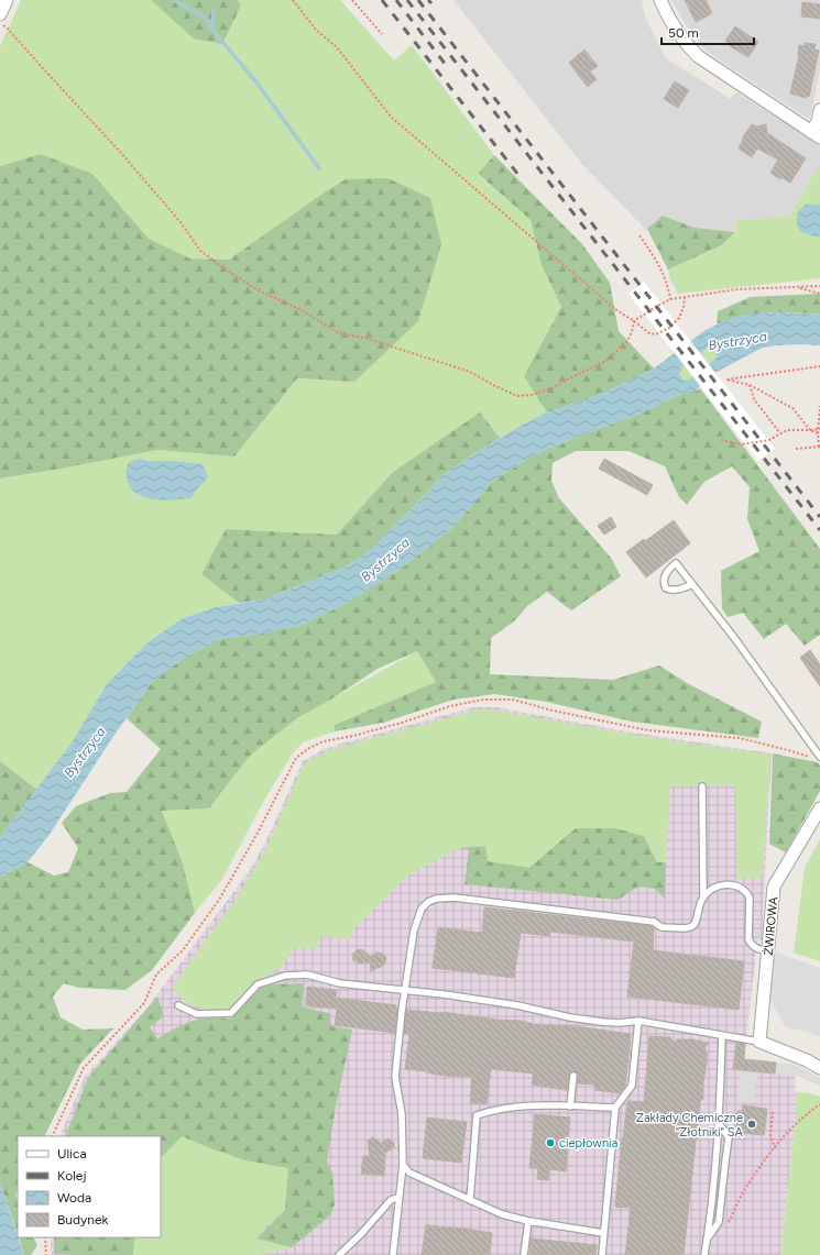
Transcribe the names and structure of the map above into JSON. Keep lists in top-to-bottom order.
{
  "streets": {
    "street": ["ŻWIROWA"]
  },
  "water": ["Bystrzyca"],
  "places": ["Zakłady Chemiczne \"Złotniki\" SA", "ciepłownia"],
  "legend": [
    "Ulica",
    "Kolej",
    "Woda",
    "Budynek"
  ],
  "scale_bar": "50 m"
}
